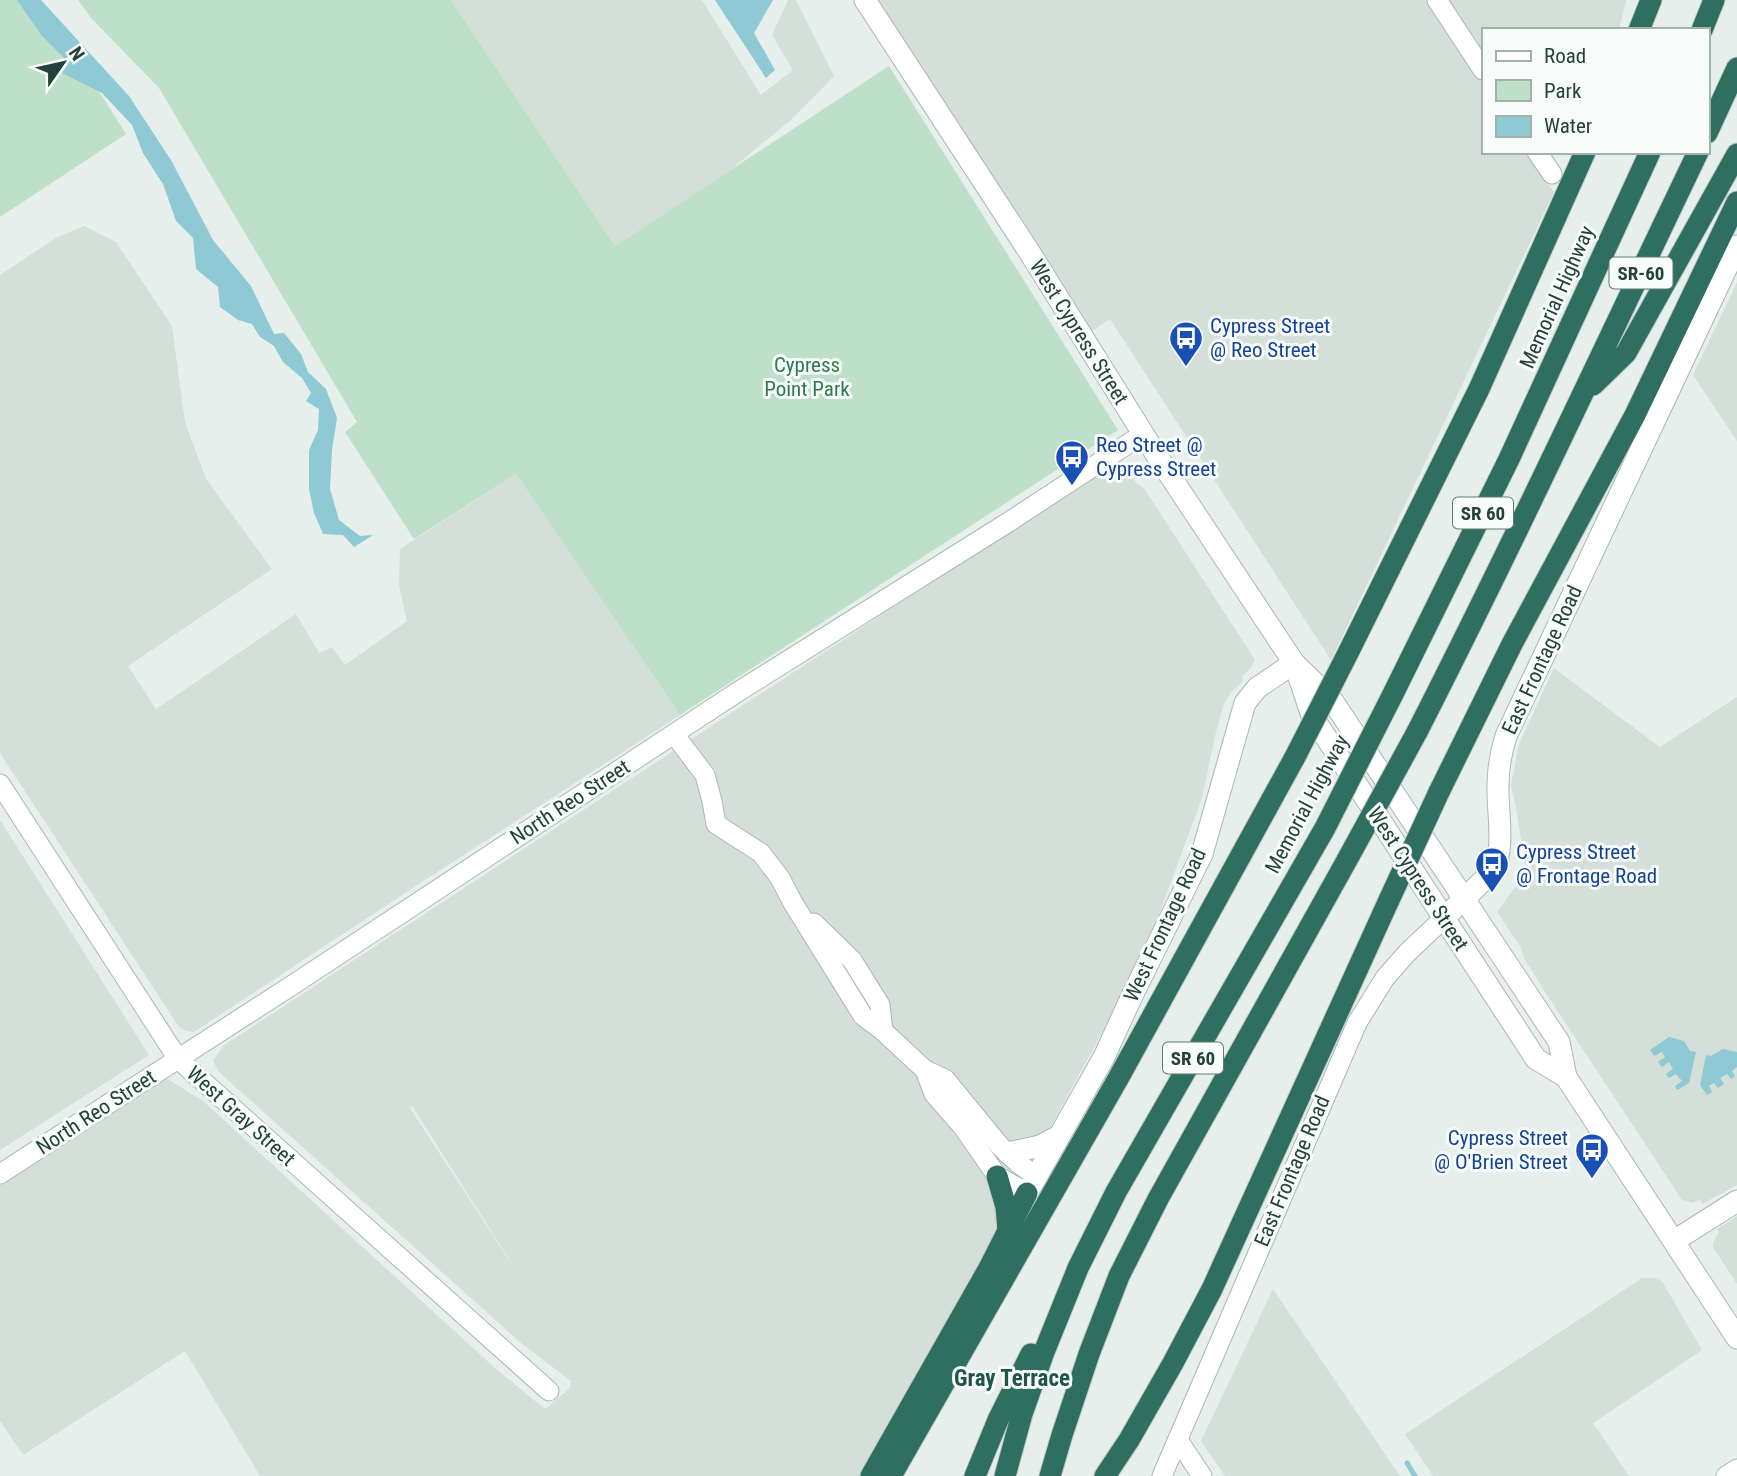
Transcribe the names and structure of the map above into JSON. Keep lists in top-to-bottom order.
{
  "streets": {
    "highway": ["SR-60", "Memorial Highway", "SR 60"],
    "street": [
      "West Cypress Street",
      "East Frontage Road",
      "North Reo Street",
      "West Frontage Road",
      "West Gray Street"
    ]
  },
  "crossings": [
    ["SR-60", "SR 60"],
    ["West Cypress Street", "East Frontage Road"],
    ["West Cypress Street", "North Reo Street"],
    ["West Cypress Street", "West Frontage Road"],
    ["North Reo Street", "West Gray Street"]
  ],
  "districts": ["Gray Terrace"],
  "parks": ["Cypress Point Park"],
  "places": {
    "bus stop": [
      "Cypress Street @ Reo Street",
      "Reo Street @ Cypress Street",
      "Cypress Street @ Frontage Road",
      "Cypress Street @ O'Brien Street"
    ]
  },
  "legend": ["Road", "Park", "Water"],
  "north": "top right"
}
